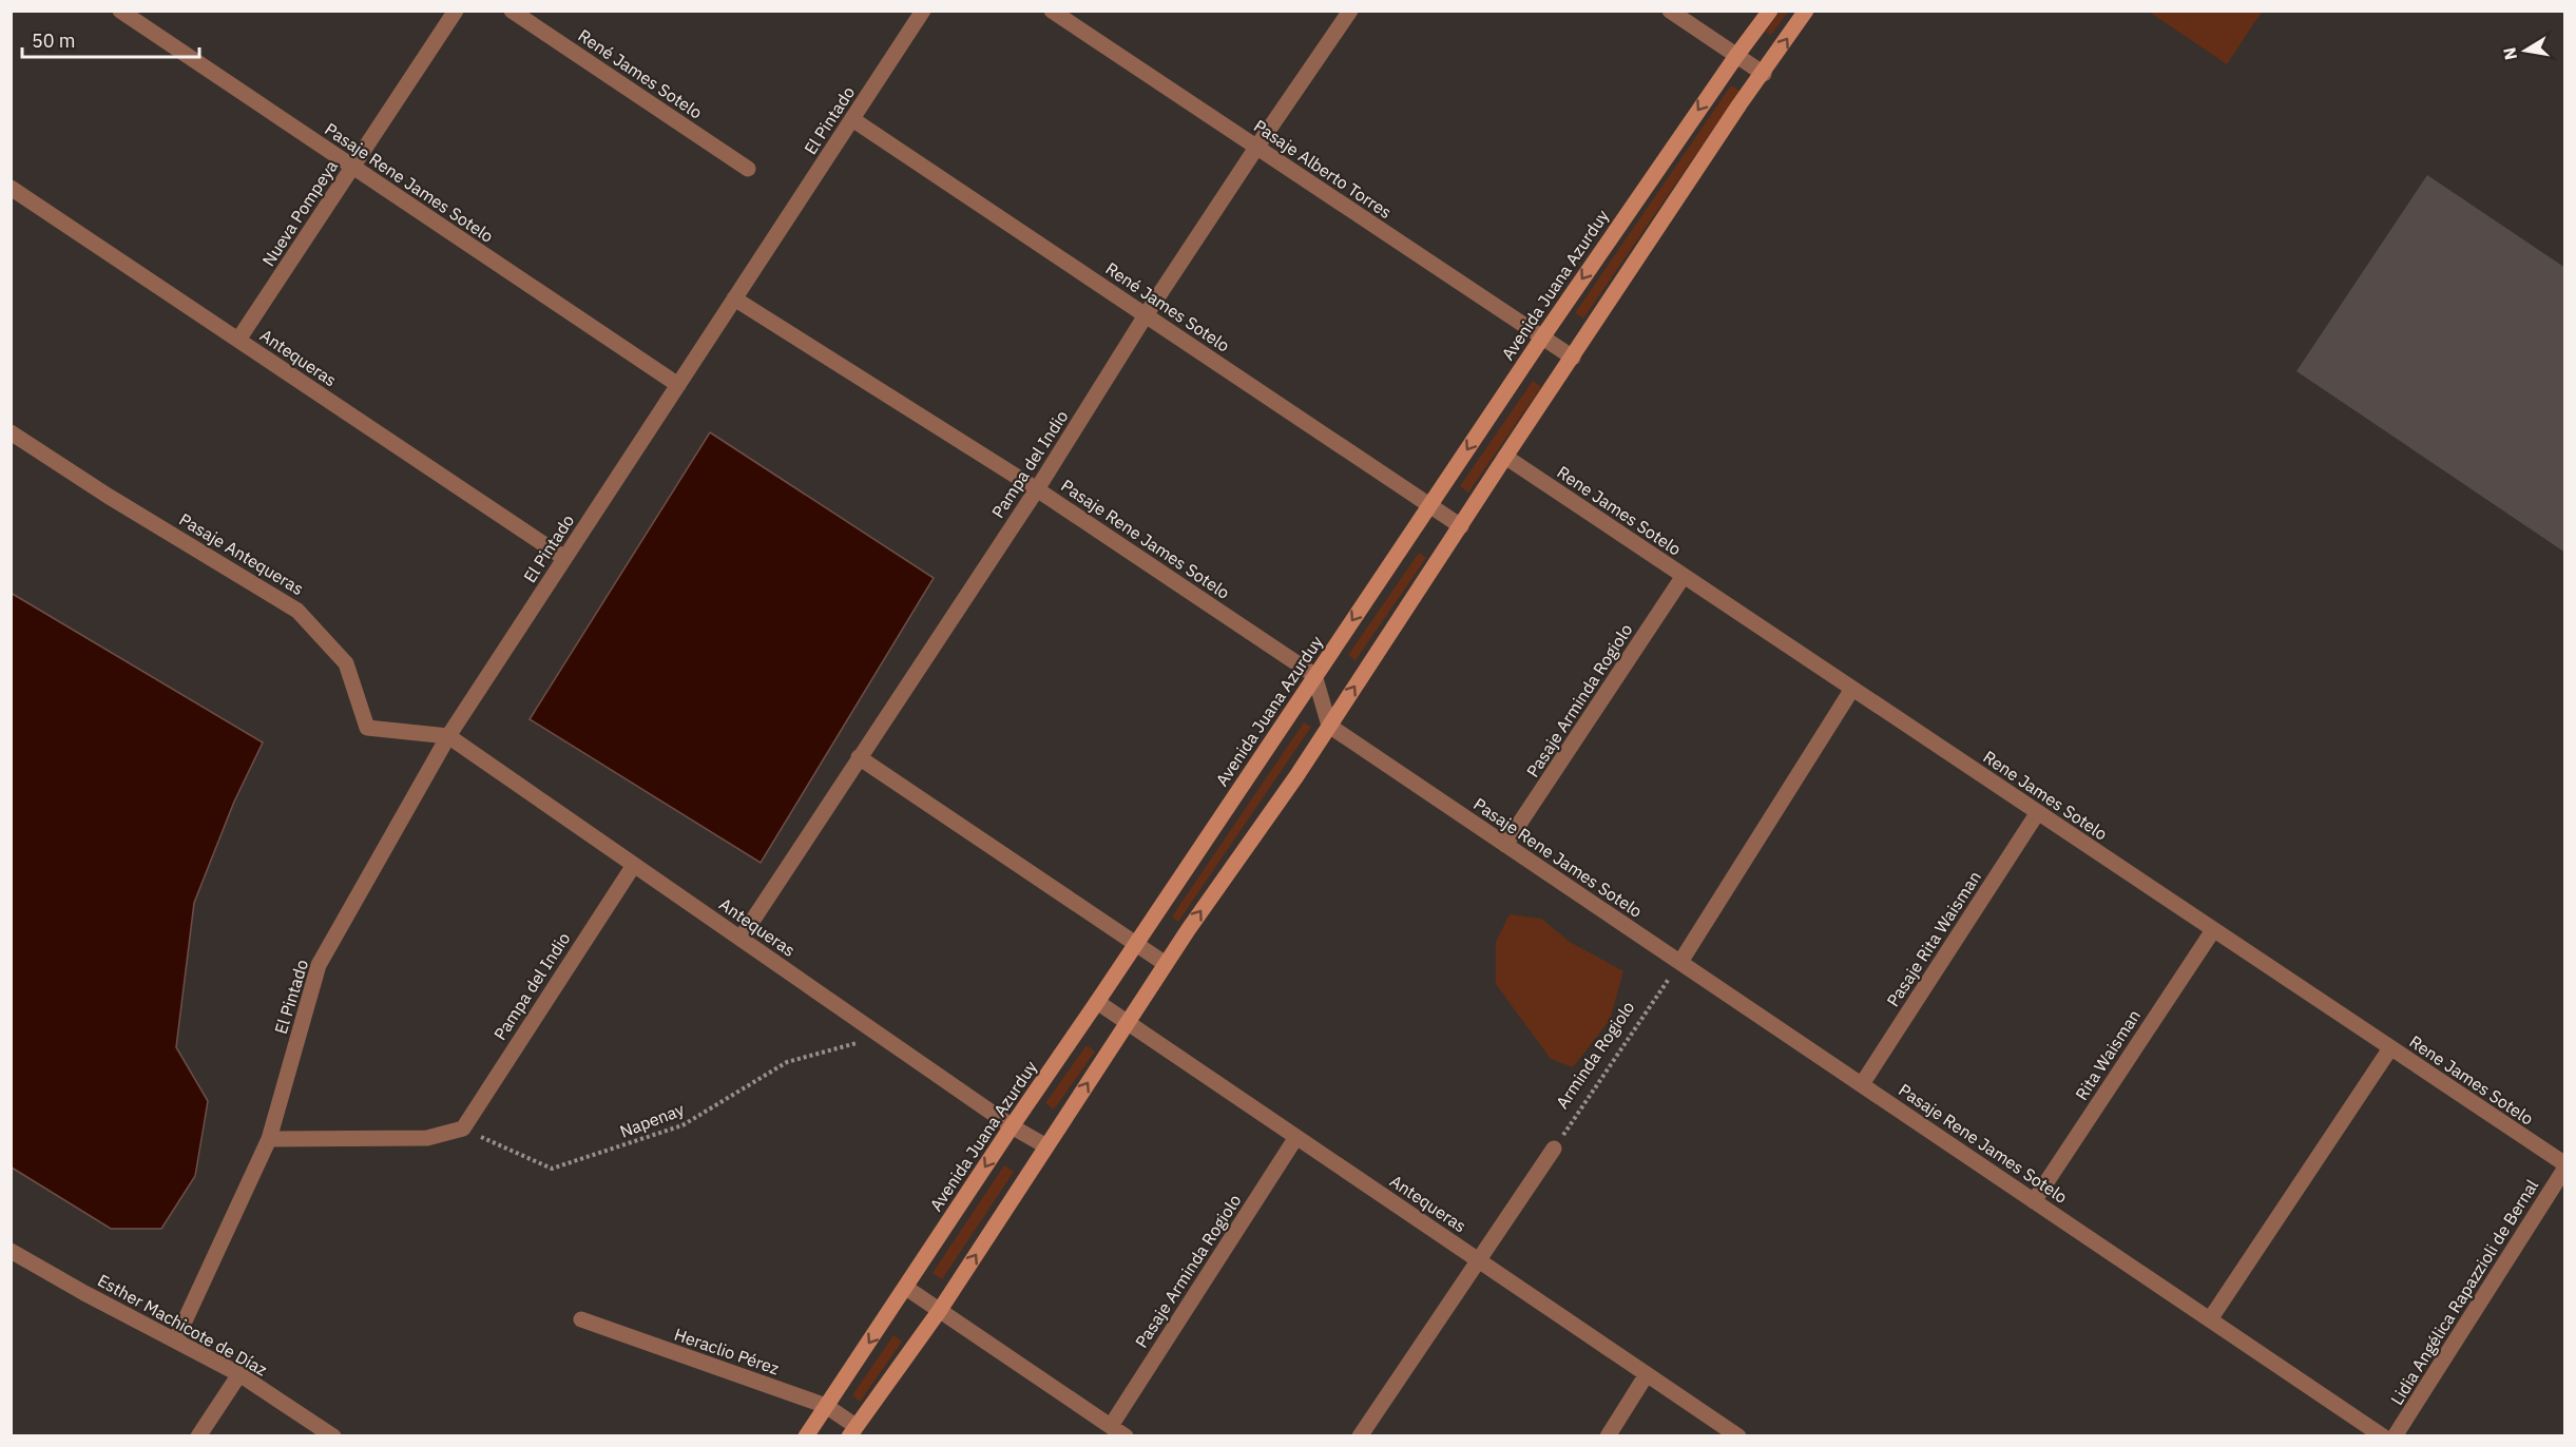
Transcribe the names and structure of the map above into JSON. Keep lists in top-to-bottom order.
{
  "streets": {
    "main road": ["Avenida Juana Azurduy"],
    "street": [
      "René James Sotelo",
      "El Pintado",
      "Pasaje Alberto Torres",
      "Pasaje Rene James Sotelo",
      "Nueva Pompeya",
      "Antequeras",
      "Pampa del Indio",
      "Rene James Sotelo",
      "Pasaje Antequeras",
      "Pasaje Arminda Rogiolo",
      "Pasaje Rita Waisman",
      "Rita Waisman",
      "Lidia Angélica Rapazzioli de Bernal",
      "Esther Machicote de Díaz",
      "Heraclio Pérez"
    ],
    "path": ["Arminda Rogiolo", "Napenay"]
  },
  "crossings": [
    ["René James Sotelo", "El Pintado"],
    ["René James Sotelo", "Avenida Juana Azurduy"],
    ["René James Sotelo", "Pampa del Indio"],
    ["El Pintado", "Pasaje Rene James Sotelo"],
    ["El Pintado", "Antequeras"],
    ["El Pintado", "Pasaje Antequeras"],
    ["El Pintado", "Esther Machicote de Díaz"],
    ["Pasaje Alberto Torres", "Avenida Juana Azurduy"],
    ["Pasaje Alberto Torres", "Pampa del Indio"],
    ["Pasaje Rene James Sotelo", "Nueva Pompeya"],
    ["Pasaje Rene James Sotelo", "Avenida Juana Azurduy"],
    ["Pasaje Rene James Sotelo", "Pampa del Indio"],
    ["Pasaje Rene James Sotelo", "Pasaje Arminda Rogiolo"],
    ["Pasaje Rene James Sotelo", "Pasaje Rita Waisman"],
    ["Pasaje Rene James Sotelo", "Arminda Rogiolo"],
    ["Pasaje Rene James Sotelo", "Rita Waisman"],
    ["Nueva Pompeya", "Antequeras"],
    ["Avenida Juana Azurduy", "Antequeras"],
    ["Avenida Juana Azurduy", "Heraclio Pérez"],
    ["Antequeras", "Pampa del Indio"],
    ["Antequeras", "Pasaje Antequeras"],
    ["Antequeras", "Pasaje Arminda Rogiolo"],
    ["Antequeras", "Napenay"],
    ["Pampa del Indio", "Napenay"],
    ["Rene James Sotelo", "Pasaje Arminda Rogiolo"],
    ["Rene James Sotelo", "Pasaje Rita Waisman"],
    ["Rene James Sotelo", "Rita Waisman"],
    ["Rene James Sotelo", "Lidia Angélica Rapazzioli de Bernal"]
  ],
  "scale_bar": "50 m",
  "north": "left"
}
